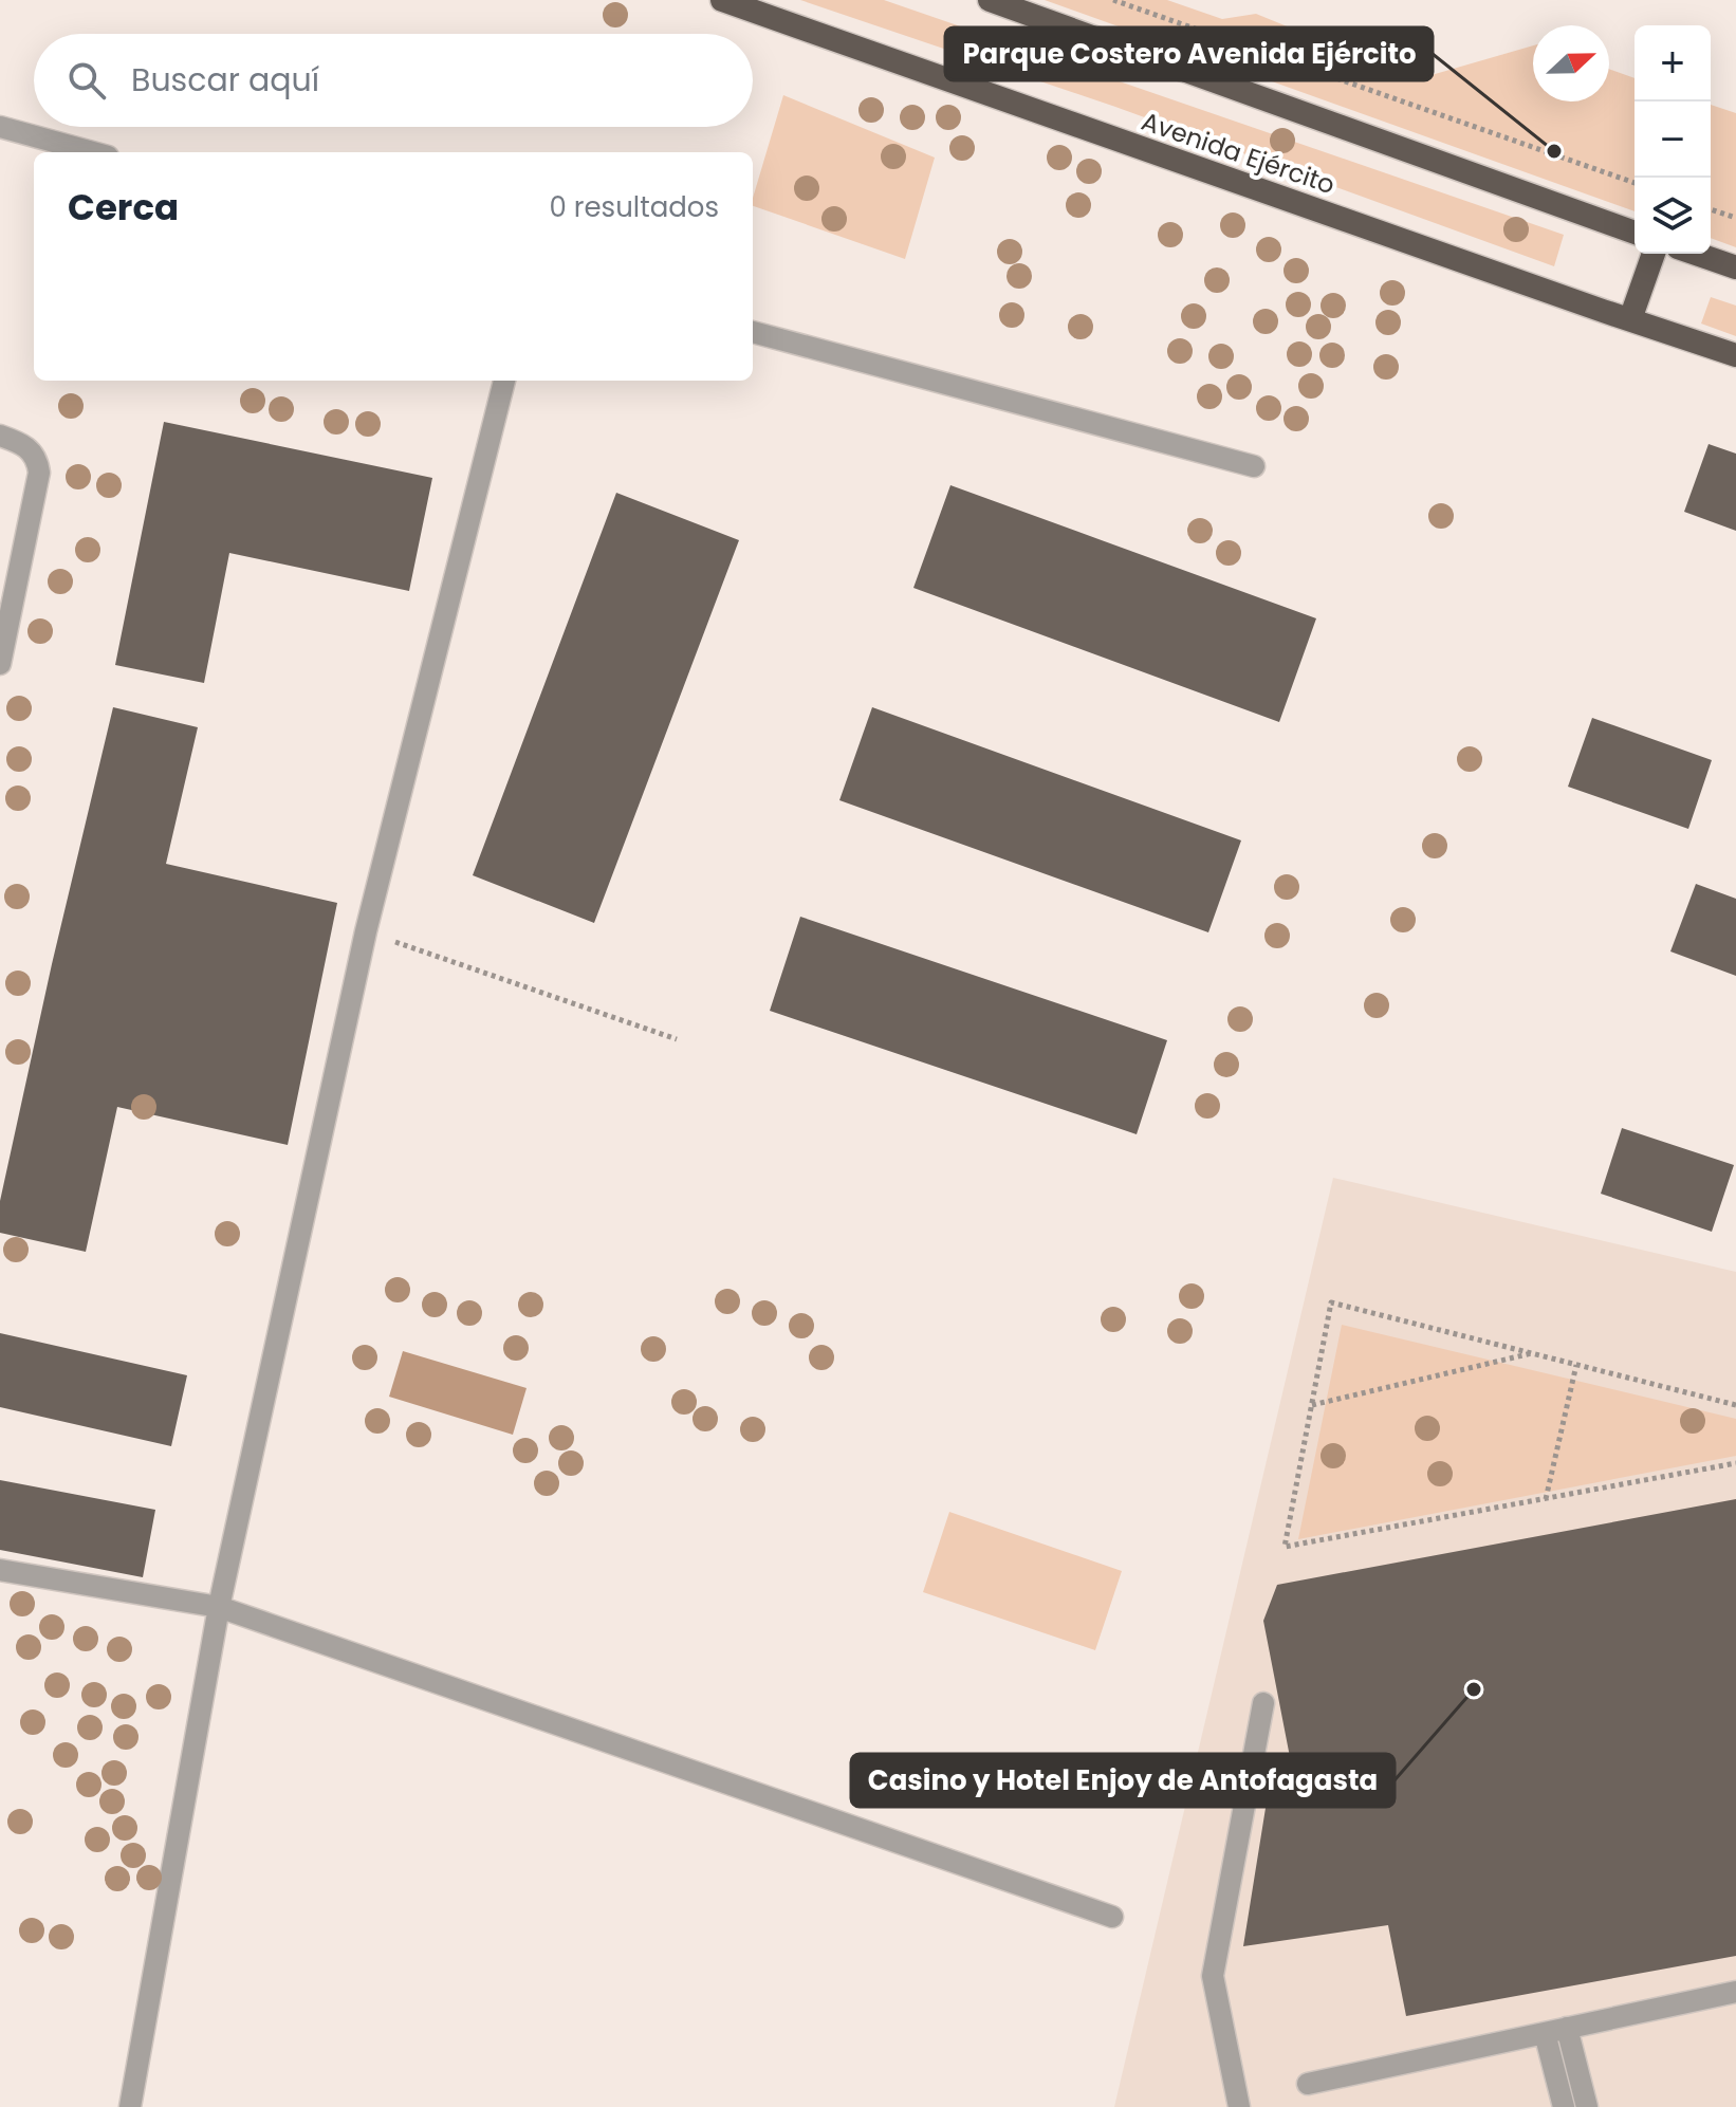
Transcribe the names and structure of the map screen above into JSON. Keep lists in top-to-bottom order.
{
  "streets": {
    "highway": ["Avenida Ejército"]
  },
  "places": ["Parque Costero Avenida Ejército", "Casino y Hotel Enjoy de Antofagasta"],
  "north": "right",
  "page": {
    "map_buttons": ["+", "−"],
    "search": "Buscar aquí",
    "heading": ["Cerca", "0 resultados"]
  }
}
